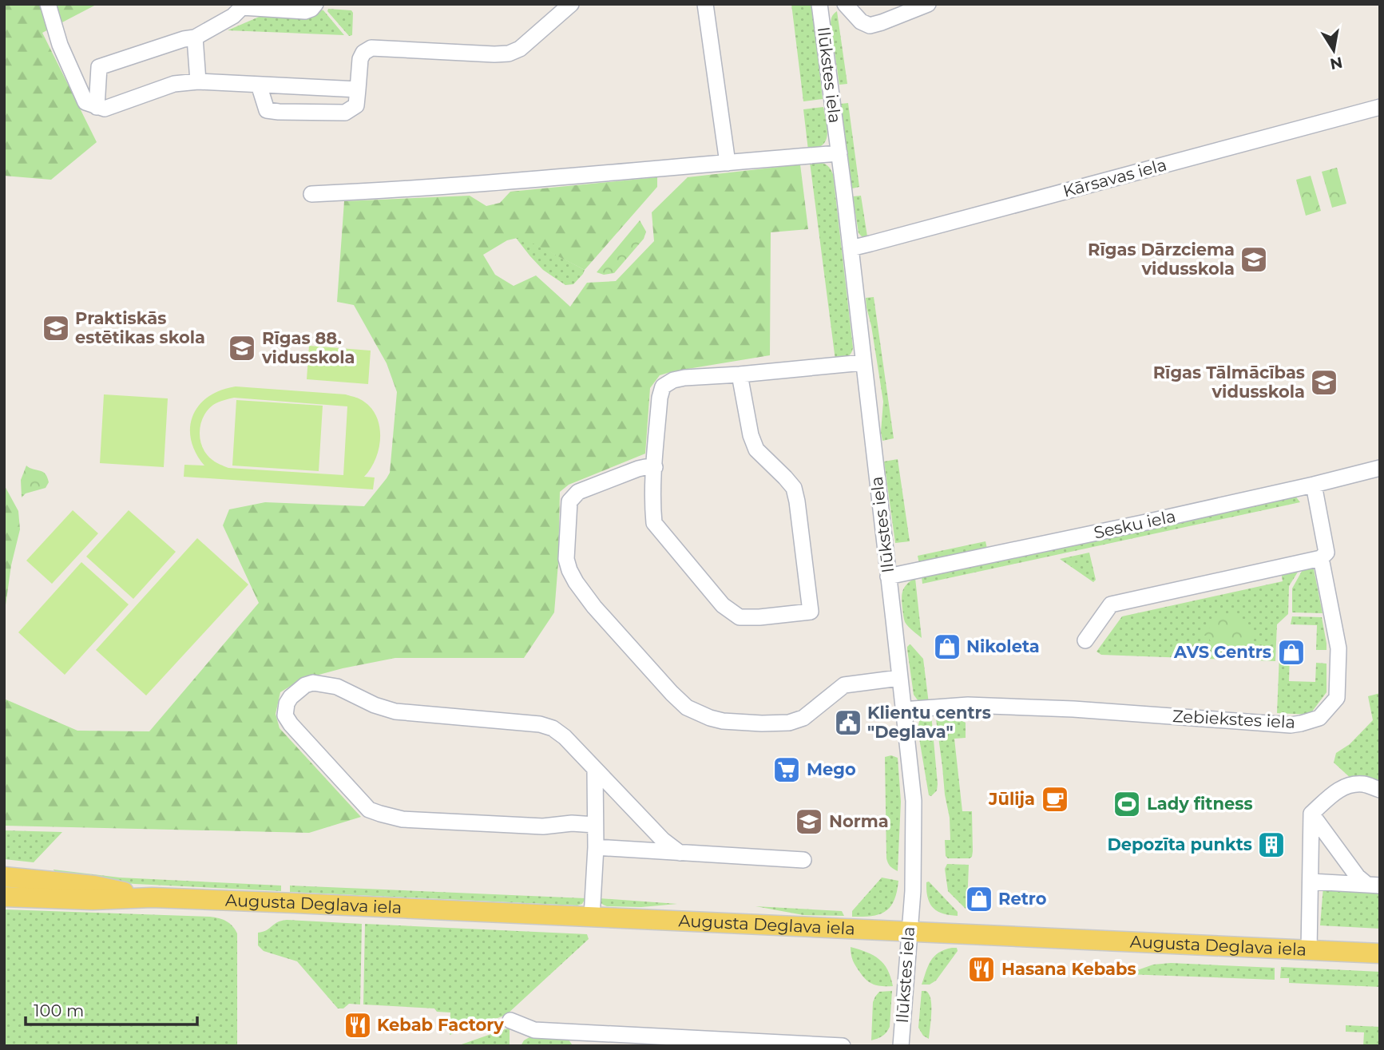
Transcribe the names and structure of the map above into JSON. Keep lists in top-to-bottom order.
{
  "streets": {
    "main road": ["Augusta Deglava iela"],
    "street": [
      "Ilūkstes iela",
      "Kārsavas iela",
      "Sesku iela",
      "Zebiekstes iela"
    ]
  },
  "crossings": [
    ["Ilūkstes iela", "Kārsavas iela"],
    ["Ilūkstes iela", "Sesku iela"],
    ["Ilūkstes iela", "Zebiekstes iela"],
    ["Ilūkstes iela", "Augusta Deglava iela"],
    ["Sesku iela", "Zebiekstes iela"]
  ],
  "places": {
    "school or university": [
      "Rīgas Dārzciema vidusskola",
      "Praktiskās estētikas skola",
      "Rīgas 88. vidusskola",
      "Rīgas Tālmācības vidusskola",
      "Norma"
    ],
    "shop": ["Nikoleta", "AVS Centrs", "Retro"],
    "public building": ["Klientu centrs \"Deglava\""],
    "supermarket": ["Mego"],
    "cafe": ["Jūlija"],
    "sports": ["Lady fitness"],
    "building": ["Depozīta punkts"],
    "restaurant": ["Hasana Kebabs", "Kebab Factory"]
  },
  "scale_bar": "100 m",
  "north": "bottom"
}
